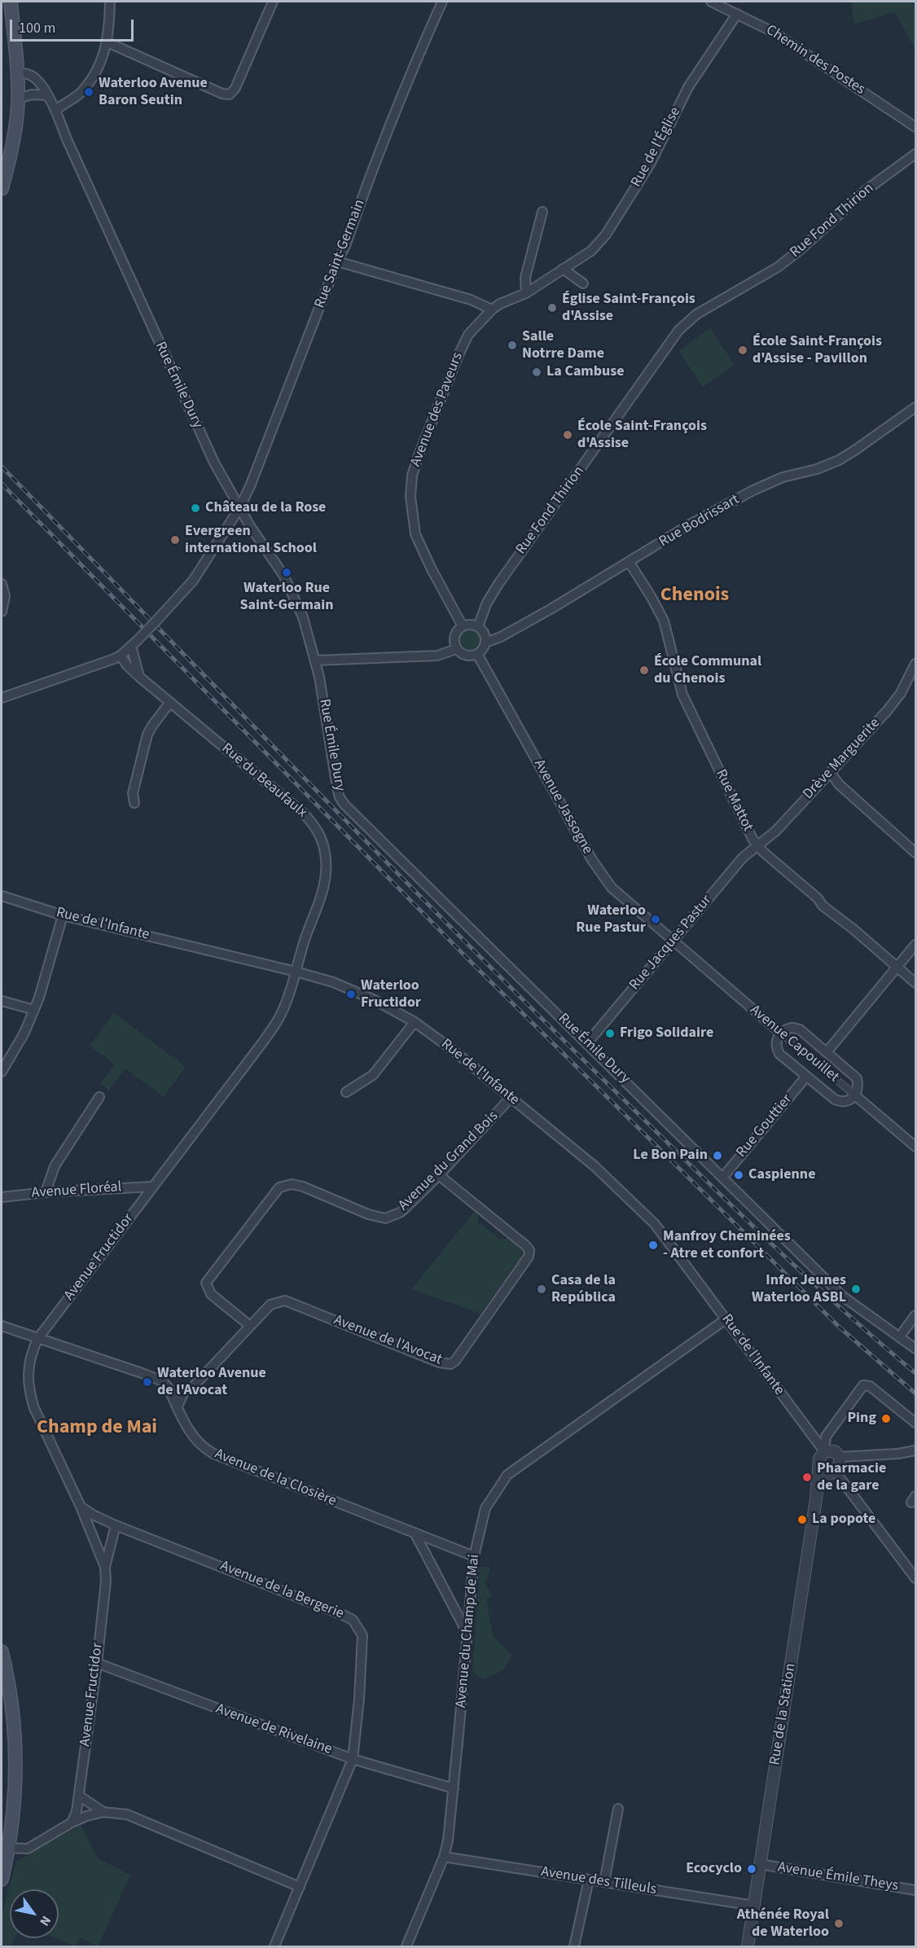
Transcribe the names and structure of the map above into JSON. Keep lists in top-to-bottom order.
{
  "streets": {
    "street": [
      "Chemin des Postes",
      "Rue de l'Église",
      "Rue Fond Thirion",
      "Rue Saint-Germain",
      "Rue Émile Dury",
      "Avenue des Paveurs",
      "Rue Bodrissart",
      "Drève Marguerite",
      "Rue du Beaufaulx",
      "Rue Mattot",
      "Avenue Jassogne",
      "Rue de l'Infante",
      "Rue Jacques Pastur",
      "Avenue Capouillet",
      "Rue Gouttier",
      "Avenue du Grand Bois",
      "Avenue Floréal",
      "Avenue Fructidor",
      "Avenue de l'Avocat",
      "Avenue de la Closière",
      "Avenue de la Bergerie",
      "Avenue du Champ de Mai",
      "Rue de la Station",
      "Avenue de Rivelaine",
      "Avenue Émile Theys",
      "Avenue des Tilleuls"
    ]
  },
  "crossings": [
    ["Chemin des Postes", "Rue de l'Église"],
    ["Rue de l'Église", "Avenue des Paveurs"],
    ["Rue Fond Thirion", "Avenue des Paveurs"],
    ["Rue Fond Thirion", "Rue Bodrissart"],
    ["Rue Fond Thirion", "Avenue Jassogne"],
    ["Rue Saint-Germain", "Rue Émile Dury"],
    ["Rue Saint-Germain", "Rue du Beaufaulx"],
    ["Rue Émile Dury", "Rue Jacques Pastur"],
    ["Rue Émile Dury", "Rue Gouttier"],
    ["Avenue des Paveurs", "Rue Bodrissart"],
    ["Avenue des Paveurs", "Avenue Jassogne"],
    ["Rue Bodrissart", "Rue Mattot"],
    ["Rue Bodrissart", "Avenue Jassogne"],
    ["Drève Marguerite", "Rue Mattot"],
    ["Drève Marguerite", "Rue Jacques Pastur"],
    ["Rue du Beaufaulx", "Rue de l'Infante"],
    ["Rue du Beaufaulx", "Avenue Fructidor"],
    ["Rue Mattot", "Rue Jacques Pastur"],
    ["Avenue Jassogne", "Rue Jacques Pastur"],
    ["Avenue Jassogne", "Avenue Capouillet"],
    ["Rue de l'Infante", "Avenue du Grand Bois"],
    ["Rue de l'Infante", "Avenue Fructidor"],
    ["Rue de l'Infante", "Avenue du Champ de Mai"],
    ["Rue de l'Infante", "Rue de la Station"],
    ["Rue Jacques Pastur", "Avenue Capouillet"],
    ["Avenue du Grand Bois", "Avenue de l'Avocat"],
    ["Avenue Floréal", "Avenue Fructidor"],
    ["Avenue Fructidor", "Avenue de la Bergerie"],
    ["Avenue Fructidor", "Avenue de Rivelaine"],
    ["Avenue de l'Avocat", "Avenue de la Closière"],
    ["Avenue de la Closière", "Avenue du Champ de Mai"],
    ["Avenue de la Bergerie", "Avenue de Rivelaine"],
    ["Avenue du Champ de Mai", "Avenue de Rivelaine"],
    ["Avenue du Champ de Mai", "Avenue des Tilleuls"],
    ["Rue de la Station", "Avenue Émile Theys"],
    ["Rue de la Station", "Avenue des Tilleuls"]
  ],
  "districts": ["Chenois", "Champ de Mai"],
  "places": [
    "Waterloo Avenue Baron Seutin",
    "Église Saint-François d'Assise",
    "Salle Notrre Dame",
    "École Saint-François d'Assise - Pavillon",
    "La Cambuse",
    "École Saint-François d'Assise",
    "Château de la Rose",
    "Evergreen international School",
    "Waterloo Rue Saint-Germain",
    "École Communal du Chenois",
    "Waterloo Rue Pastur",
    "Waterloo Fructidor",
    "Frigo Solidaire",
    "Le Bon Pain",
    "Caspienne",
    "Manfroy Cheminées - Atre et confort",
    "Casa de la República",
    "Infor Jeunes Waterloo ASBL",
    "Waterloo Avenue de l'Avocat",
    "Ping",
    "Pharmacie de la gare",
    "La popote",
    "Ecocyclo",
    "Athénée Royal de Waterloo"
  ],
  "scale_bar": "100 m",
  "north": "bottom right"
}
